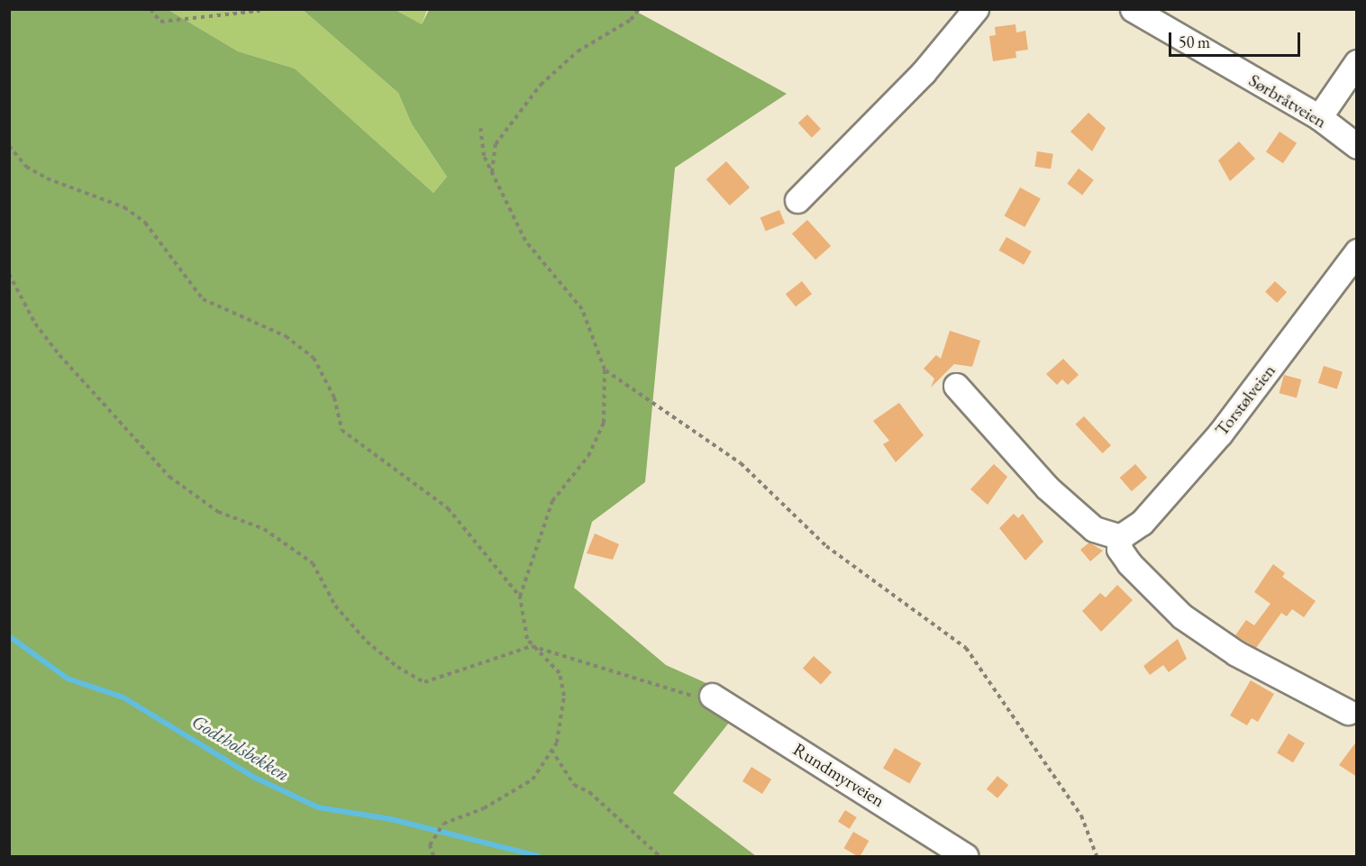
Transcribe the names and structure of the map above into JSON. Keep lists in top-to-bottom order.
{
  "streets": {
    "street": ["Sørbråtveien", "Torstølveien", "Rundmyrveien"]
  },
  "water": ["Godtholsbekken"],
  "scale_bar": "50 m"
}
